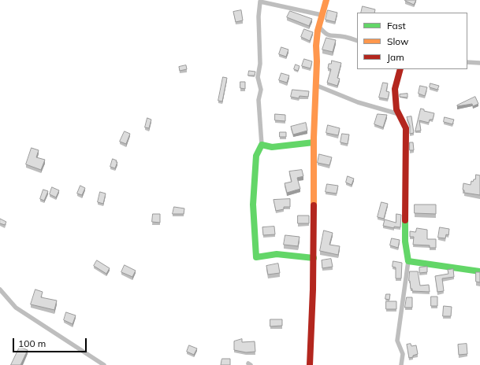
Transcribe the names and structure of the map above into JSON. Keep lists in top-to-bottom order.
{
  "legend": ["Fast", "Slow", "Jam"],
  "scale_bar": "100 m"
}
